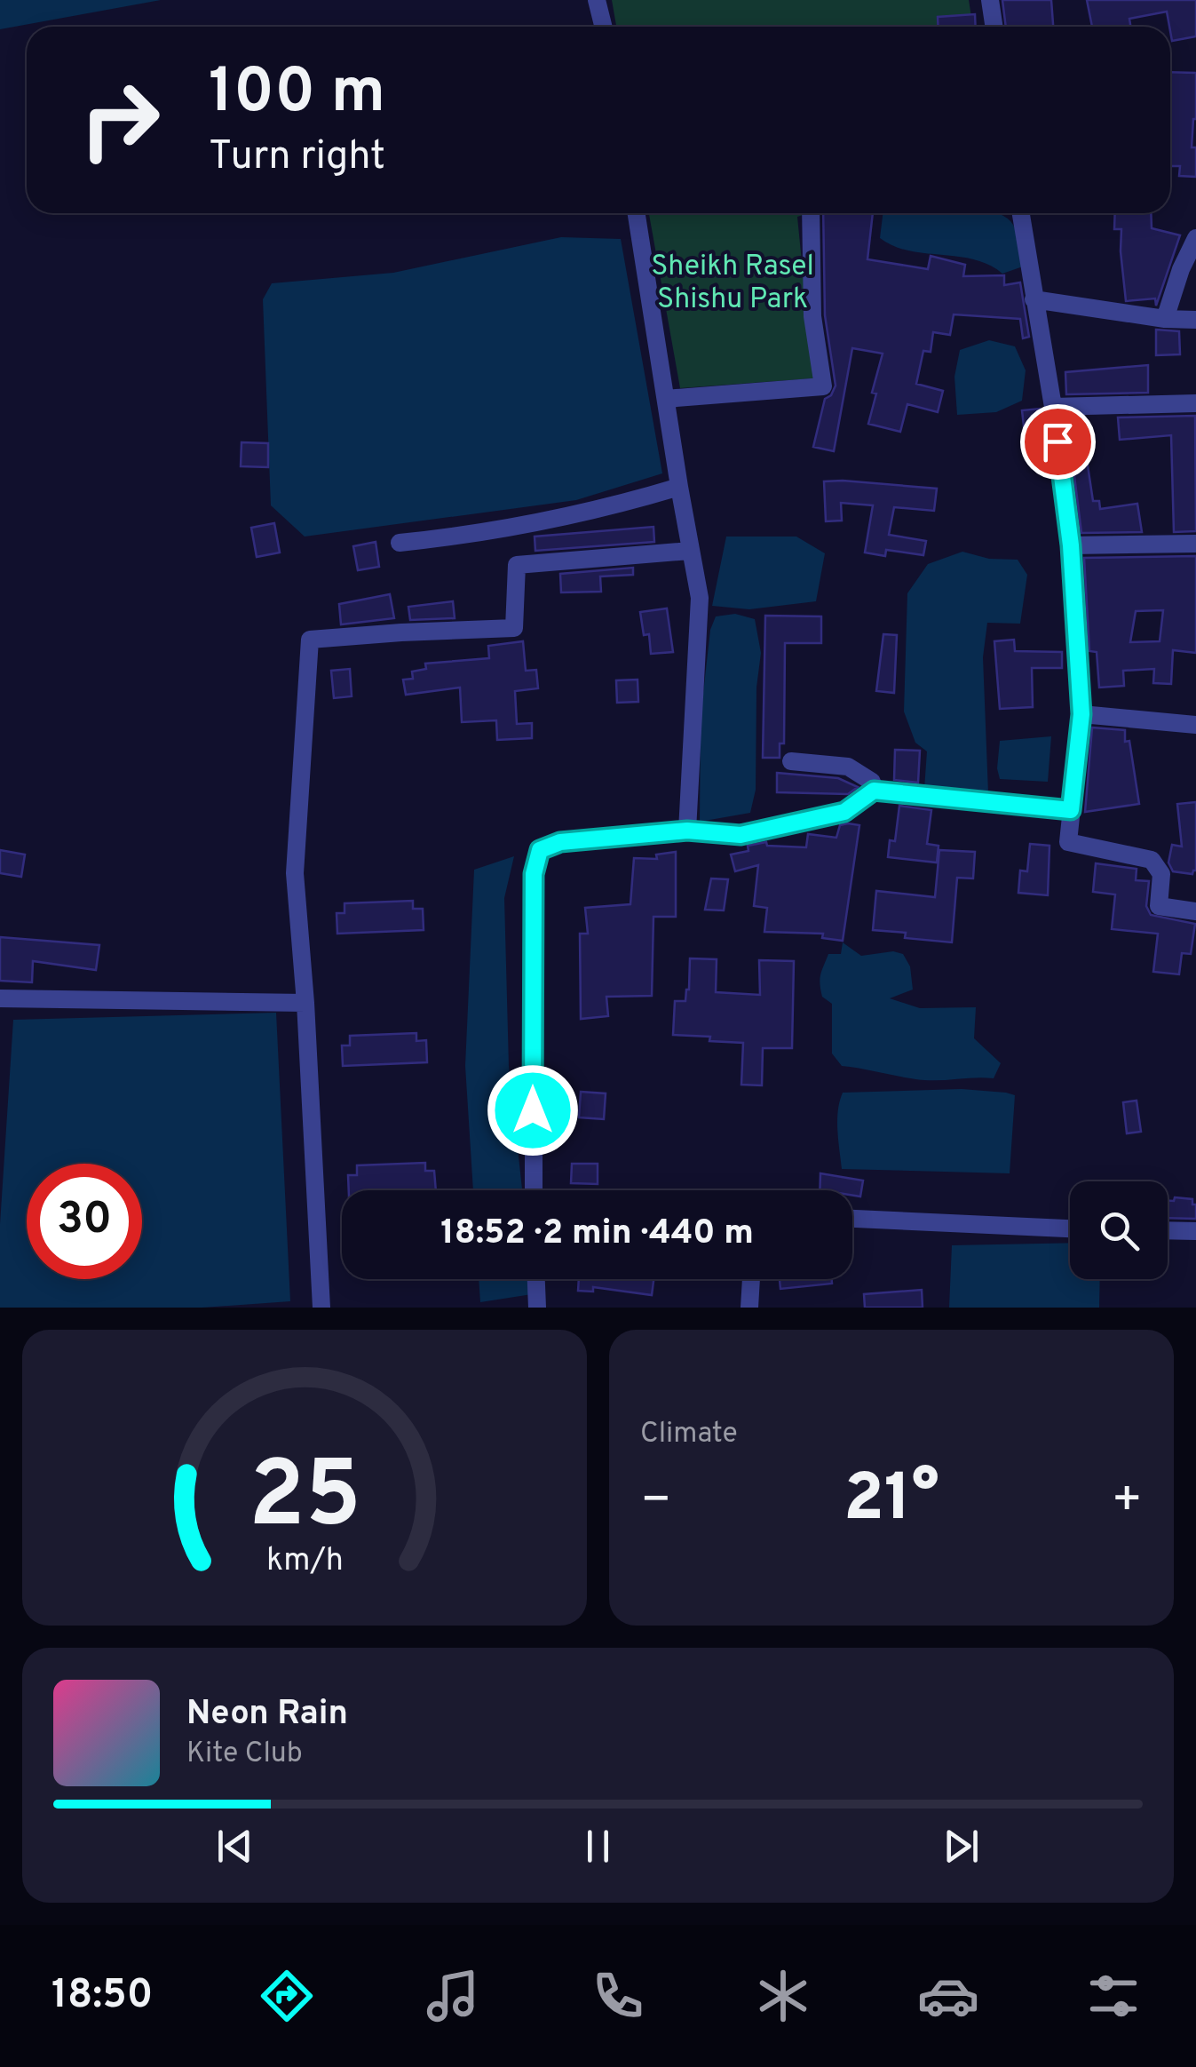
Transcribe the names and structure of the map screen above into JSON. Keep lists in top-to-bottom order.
{
  "parks": ["Sheikh Rasel Shishu Park"],
  "page": {
    "turn": ["100 m", "Turn right"],
    "limit": "30",
    "trip": "18:52 · 2 min · 440 m",
    "tile": "Climate",
    "heat": ["−", "21°", "+"],
    "song": ["Neon Rain", "Kite Club"],
    "tabs": "18:50",
    "gauge": ["25", "km/h"]
  }
}
